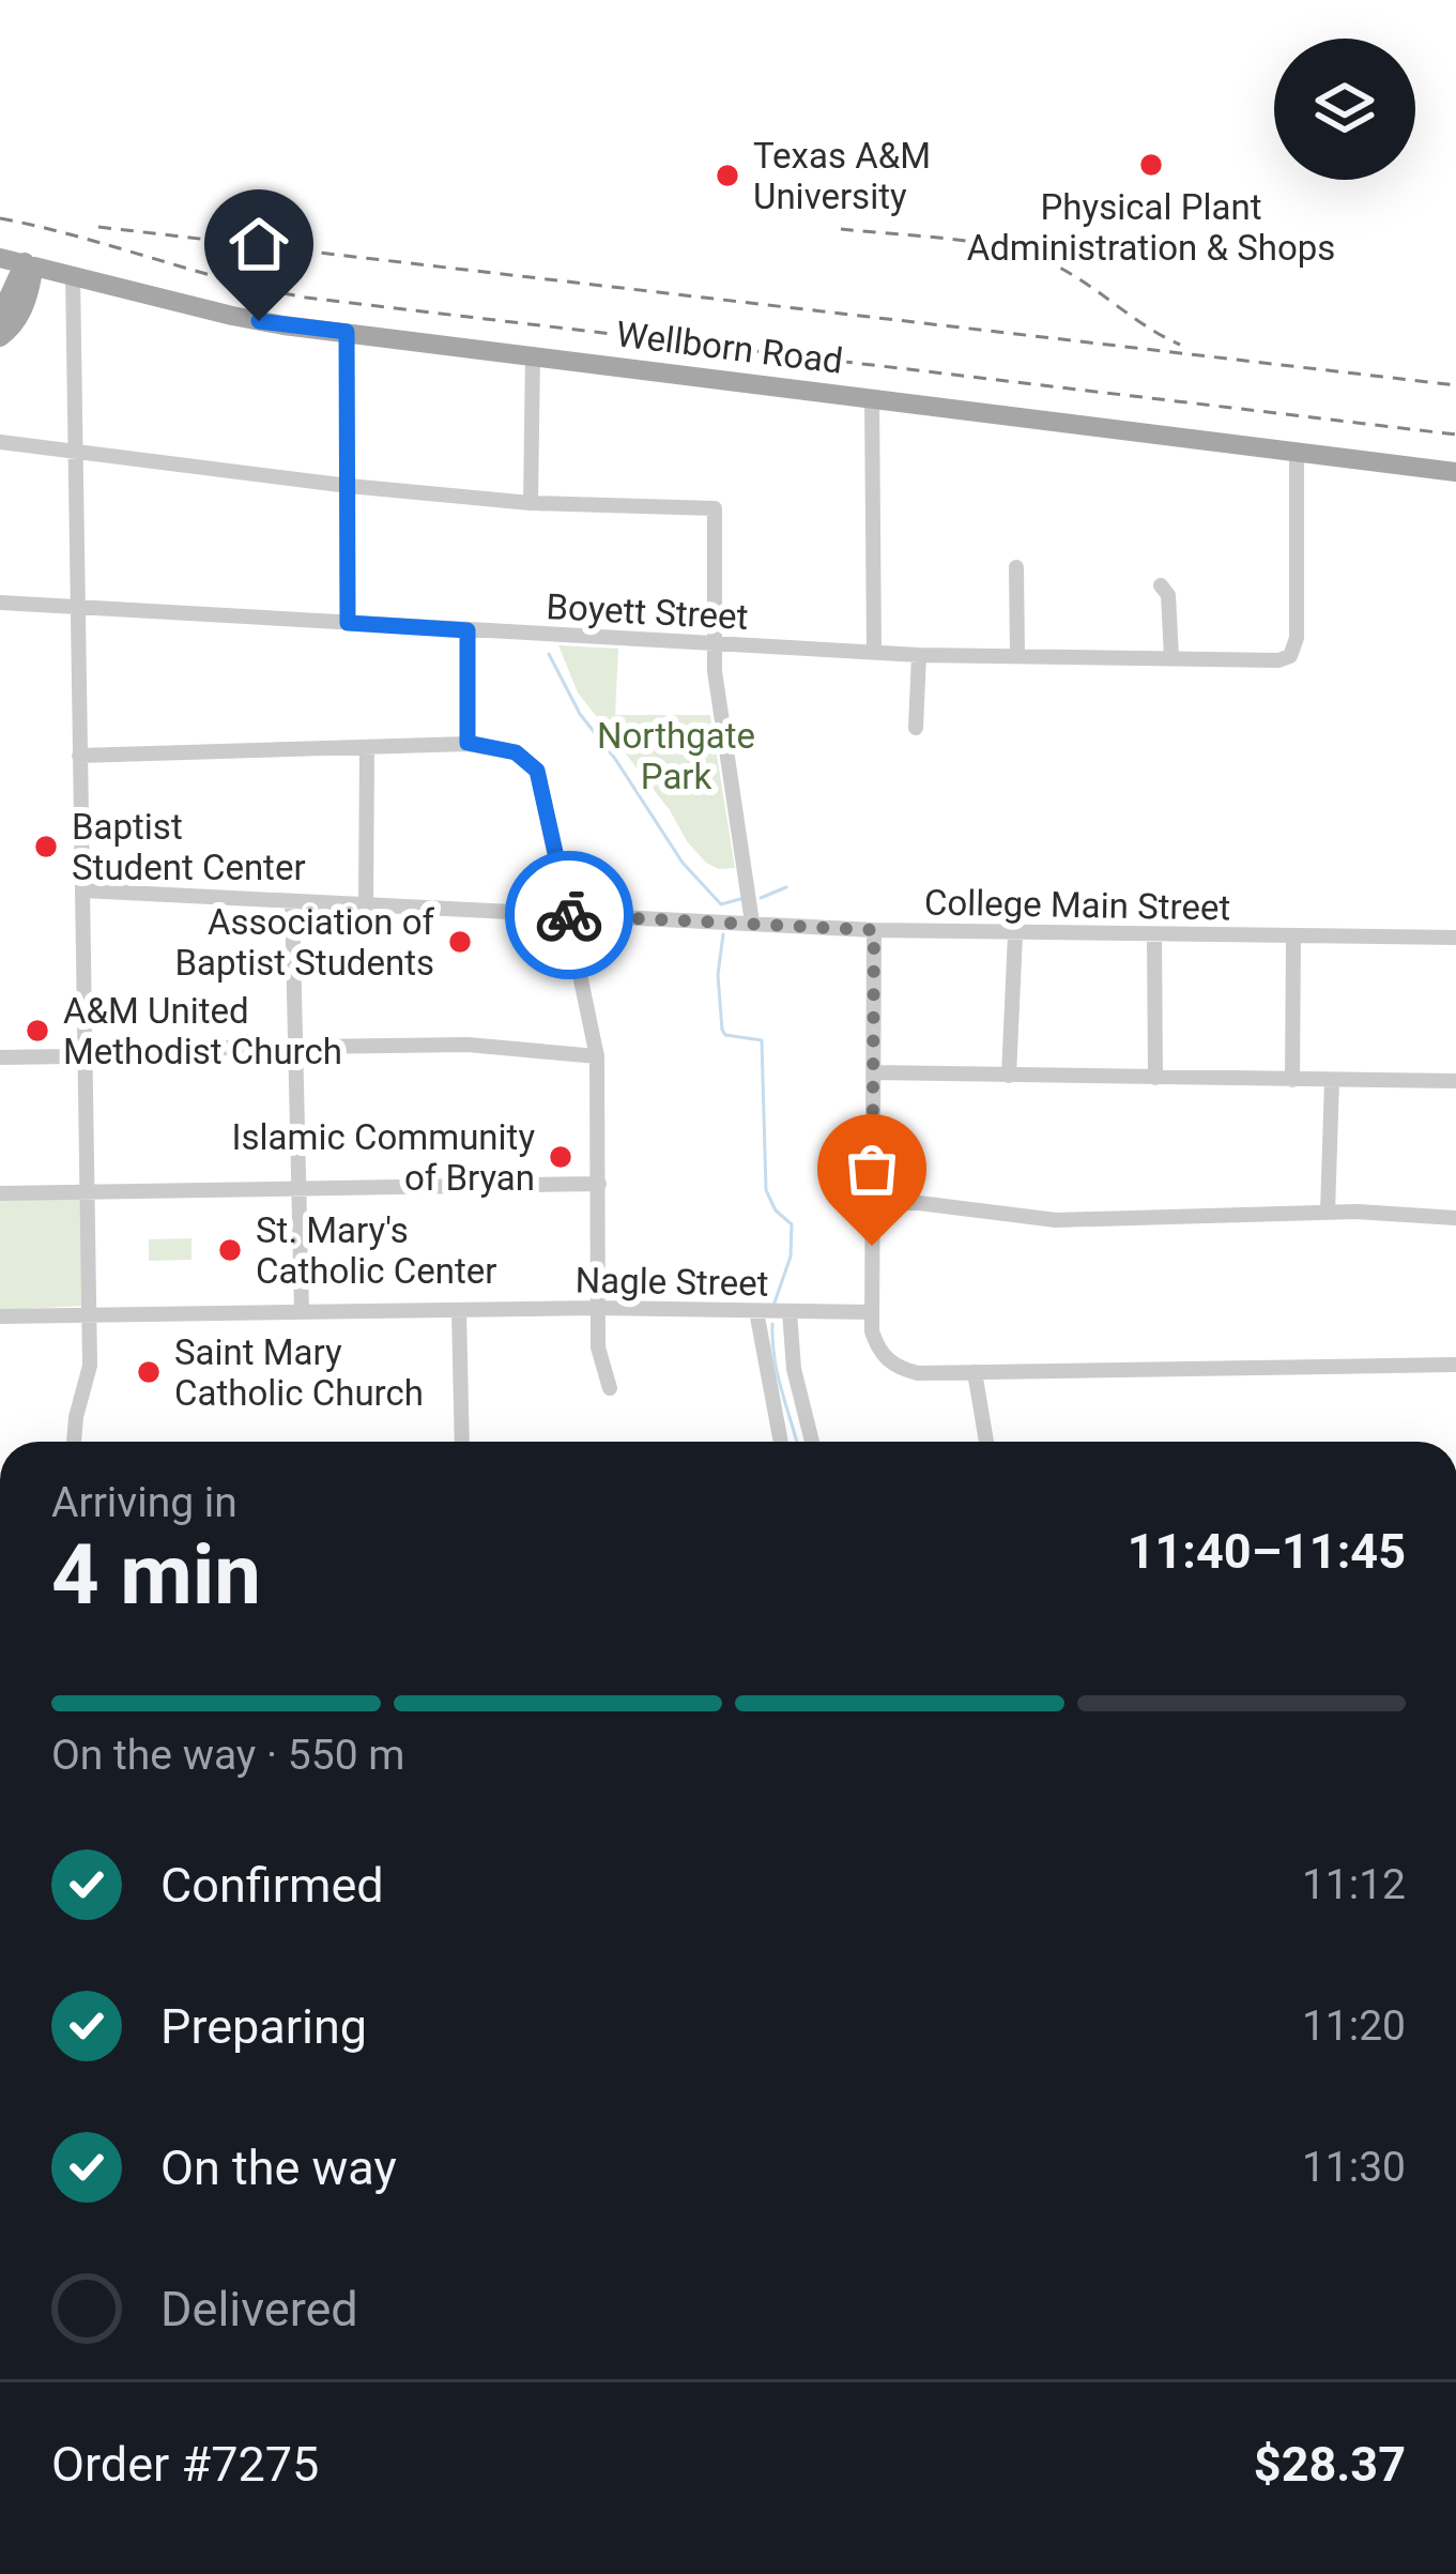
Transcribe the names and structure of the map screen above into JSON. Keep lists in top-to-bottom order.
{
  "streets": {
    "main road": ["Wellborn Road"],
    "street": ["Boyett Street", "College Main Street", "Nagle Street"]
  },
  "crossings": [
    ["Wellborn Road", "Boyett Street"]
  ],
  "parks": ["Northgate Park"],
  "places": [
    "Physical Plant Administration & Shops",
    "Texas A&M University",
    "Baptist Student Center",
    "Association of Baptist Students",
    "A&M United Methodist Church",
    "Islamic Community of Bryan",
    "St. Mary's Catholic Center",
    "Saint Mary Catholic Church"
  ],
  "page": {
    "heading": ["4 min", "Arriving in", "11:40–11:45"],
    "panel": ["Order #7275", "$28.37"],
    "bar": "On the way · 550 m",
    "list": [
      ["Confirmed", "11:12"],
      ["Preparing", "11:20"],
      ["On the way", "11:30"],
      "Delivered"
    ]
  }
}
